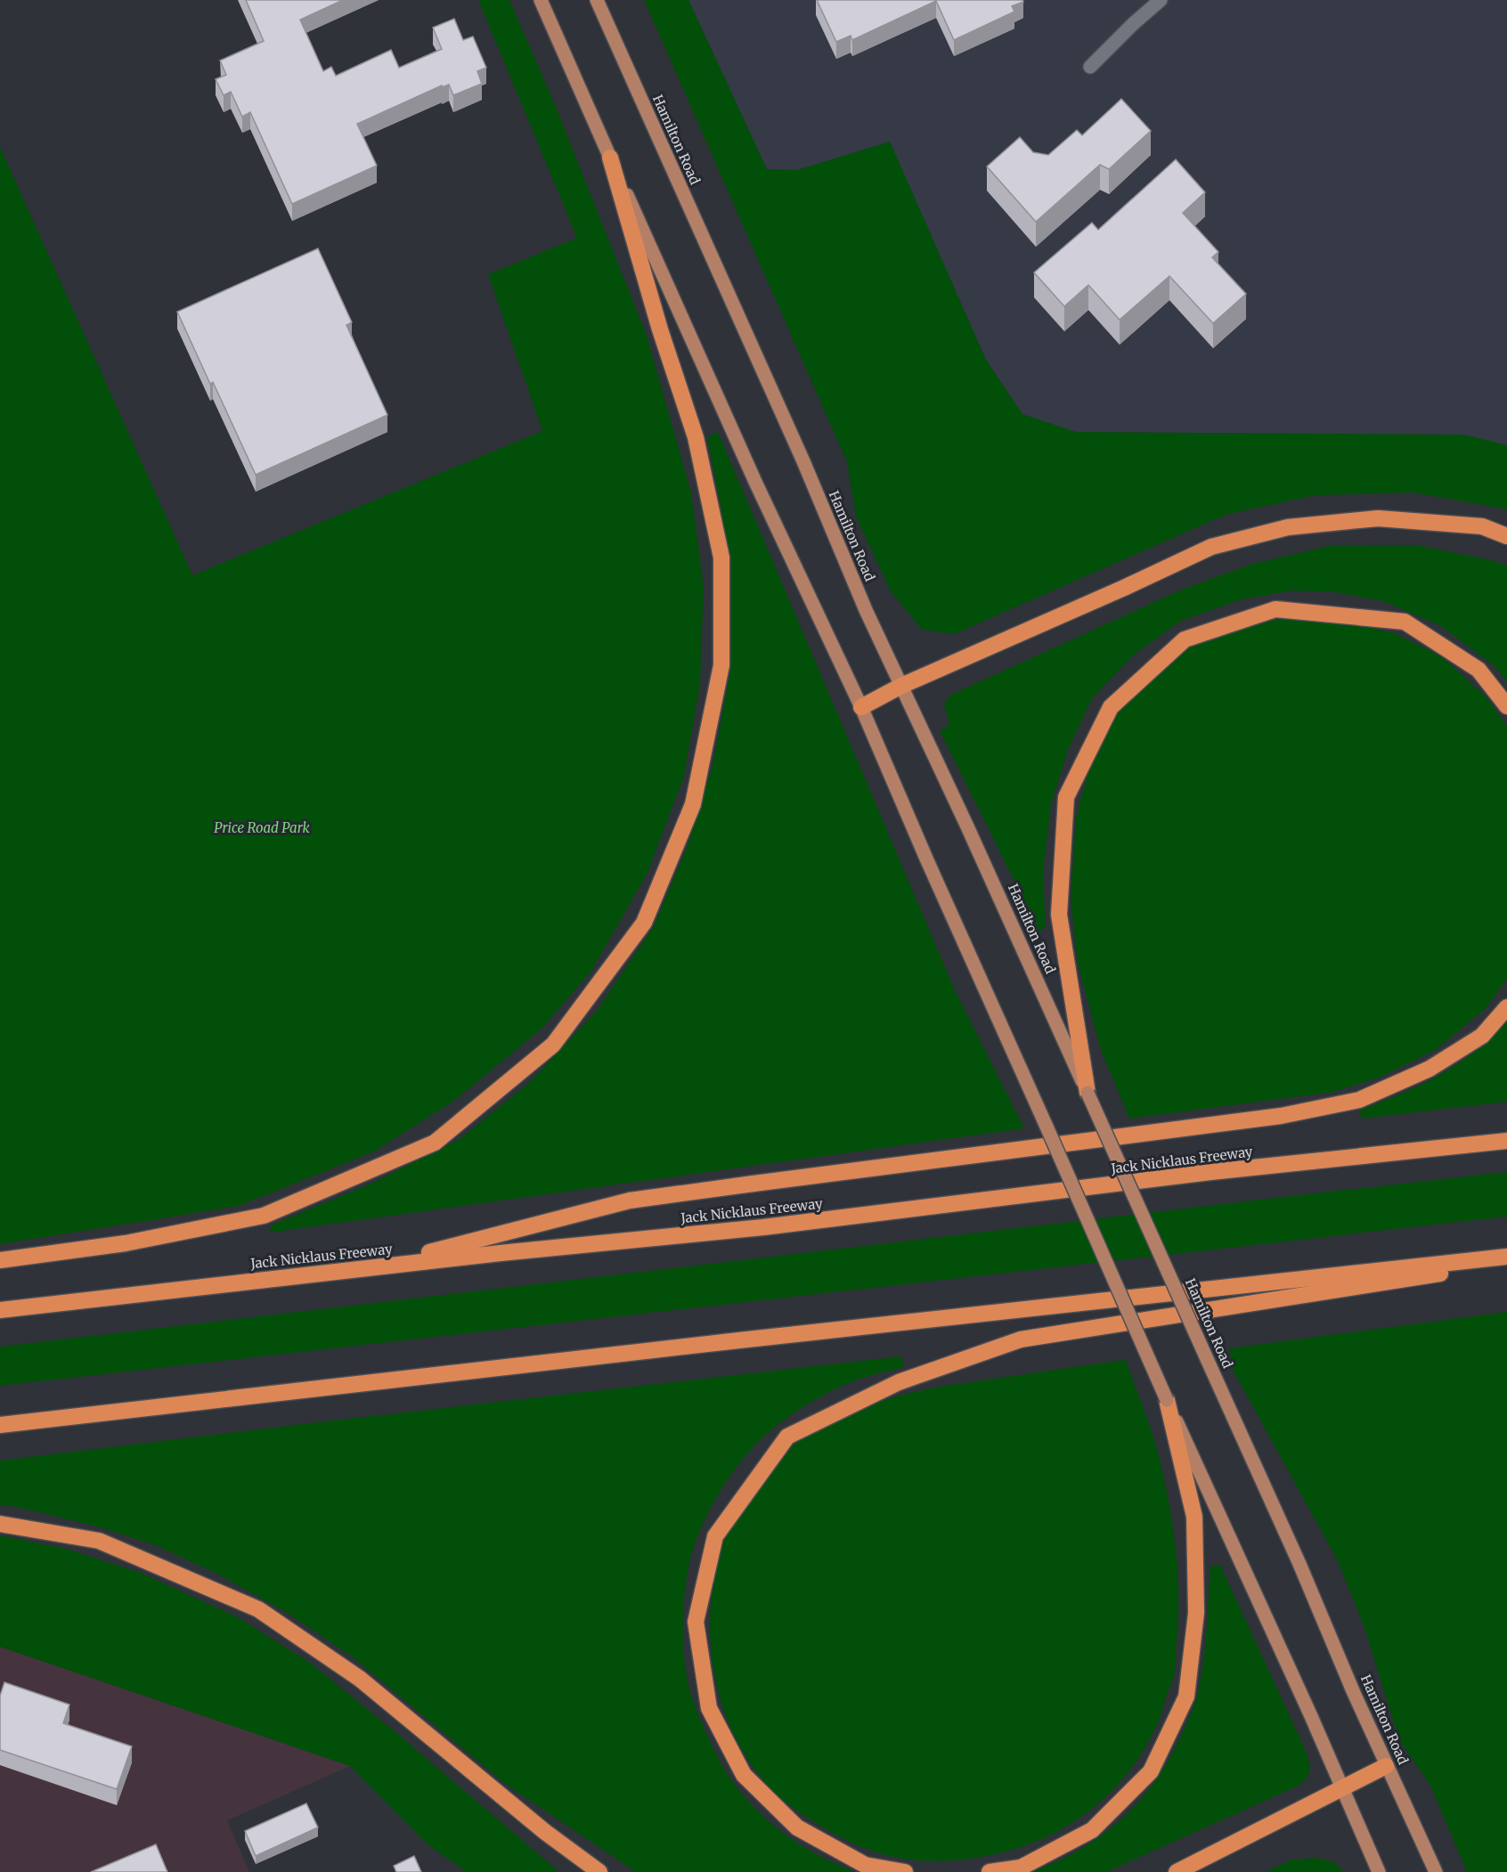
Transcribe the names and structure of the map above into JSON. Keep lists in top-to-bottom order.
{
  "streets": {
    "highway": ["Jack Nicklaus Freeway"],
    "main road": ["Hamilton Road"]
  },
  "parks": ["Price Road Park"]
}
